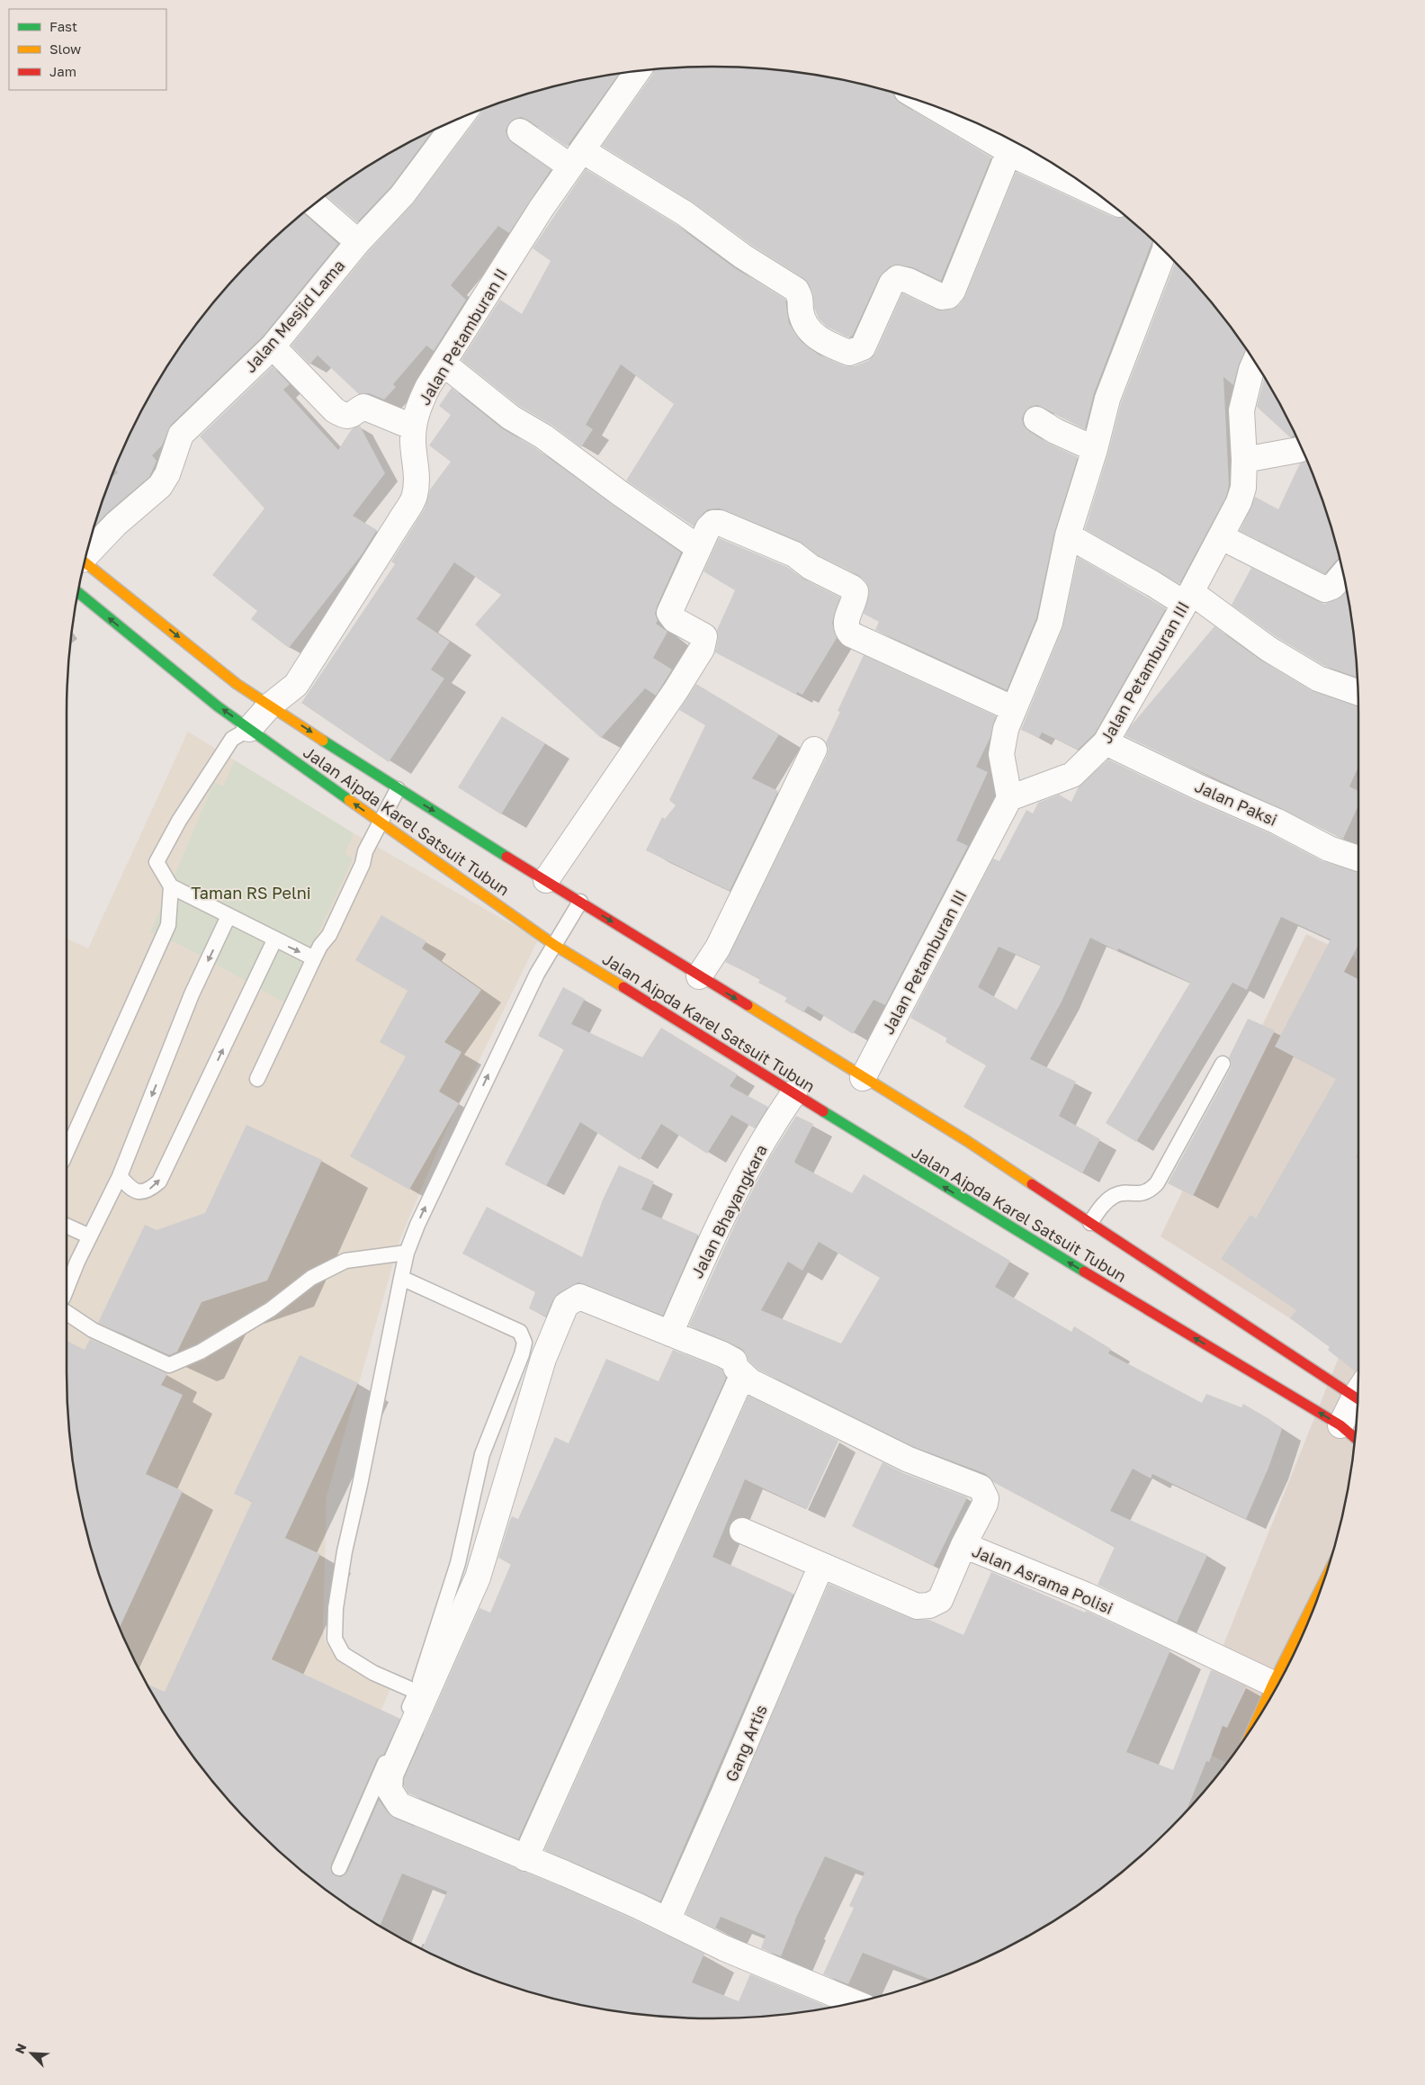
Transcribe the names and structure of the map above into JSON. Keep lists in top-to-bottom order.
{
  "streets": {
    "main road": ["Jalan Aipda Karel Satsuit Tubun"],
    "street": [
      "Jalan Mesjid Lama",
      "Jalan Petamburan II",
      "Jalan Petamburan III",
      "Jalan Paksi",
      "Jalan Bhayangkara",
      "Jalan Asrama Polisi",
      "Gang Artis"
    ]
  },
  "crossings": [
    ["Jalan Petamburan II", "Jalan Aipda Karel Satsuit Tubun"],
    ["Jalan Petamburan III", "Jalan Paksi"],
    ["Jalan Petamburan III", "Jalan Aipda Karel Satsuit Tubun"],
    ["Jalan Aipda Karel Satsuit Tubun", "Jalan Bhayangkara"],
    ["Jalan Asrama Polisi", "Gang Artis"]
  ],
  "parks": ["Taman RS Pelni"],
  "legend": ["Fast", "Slow", "Jam"],
  "north": "top left"
}
